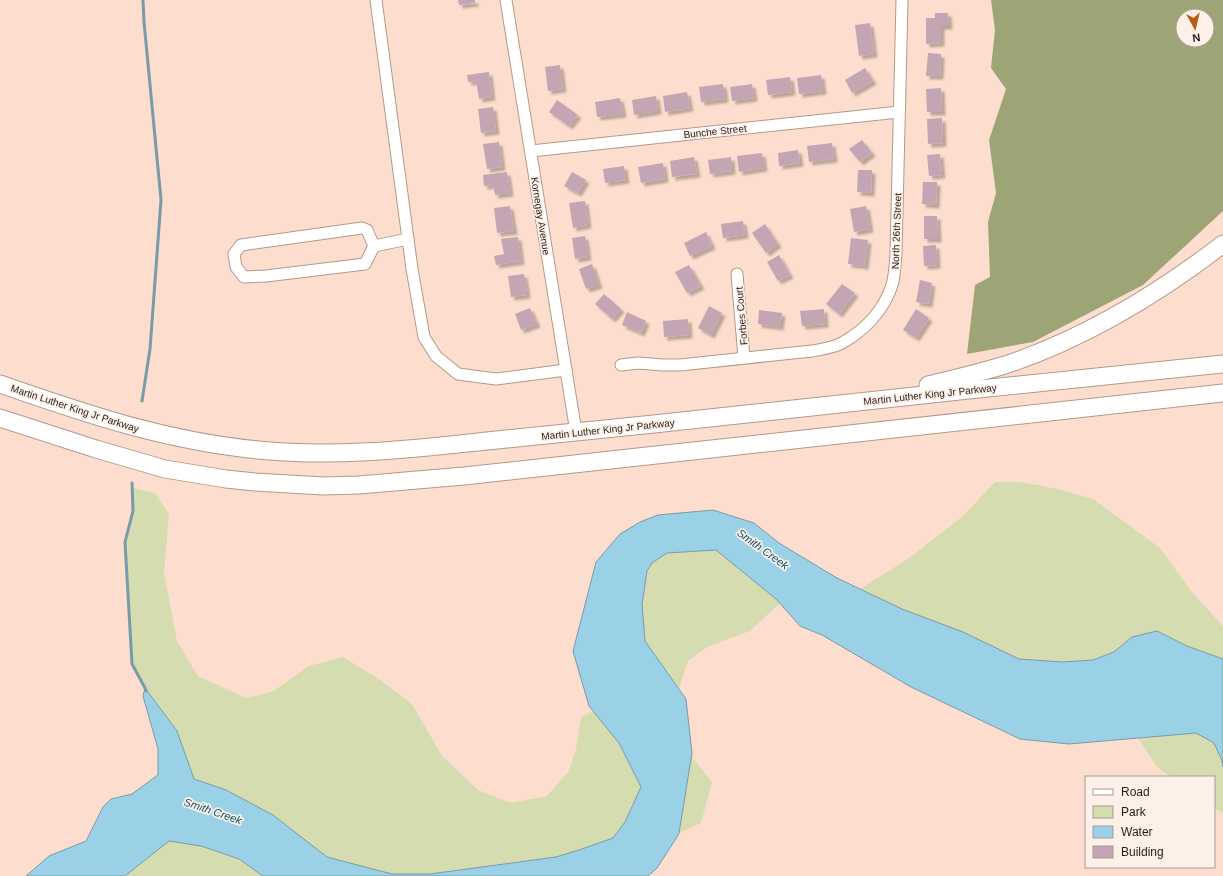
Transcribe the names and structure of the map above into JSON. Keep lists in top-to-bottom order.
{
  "streets": {
    "highway": ["Martin Luther King Jr Parkway"],
    "street": [
      "Bunche Street",
      "Kornegay Avenue",
      "North 26th Street",
      "Forbes Court"
    ]
  },
  "crossings": [
    ["Bunche Street", "Kornegay Avenue"],
    ["Bunche Street", "North 26th Street"],
    ["Kornegay Avenue", "Martin Luther King Jr Parkway"],
    ["North 26th Street", "Forbes Court"]
  ],
  "water": ["Smith Creek"],
  "legend": [
    "Road",
    "Park",
    "Water",
    "Building"
  ],
  "north": "bottom"
}
